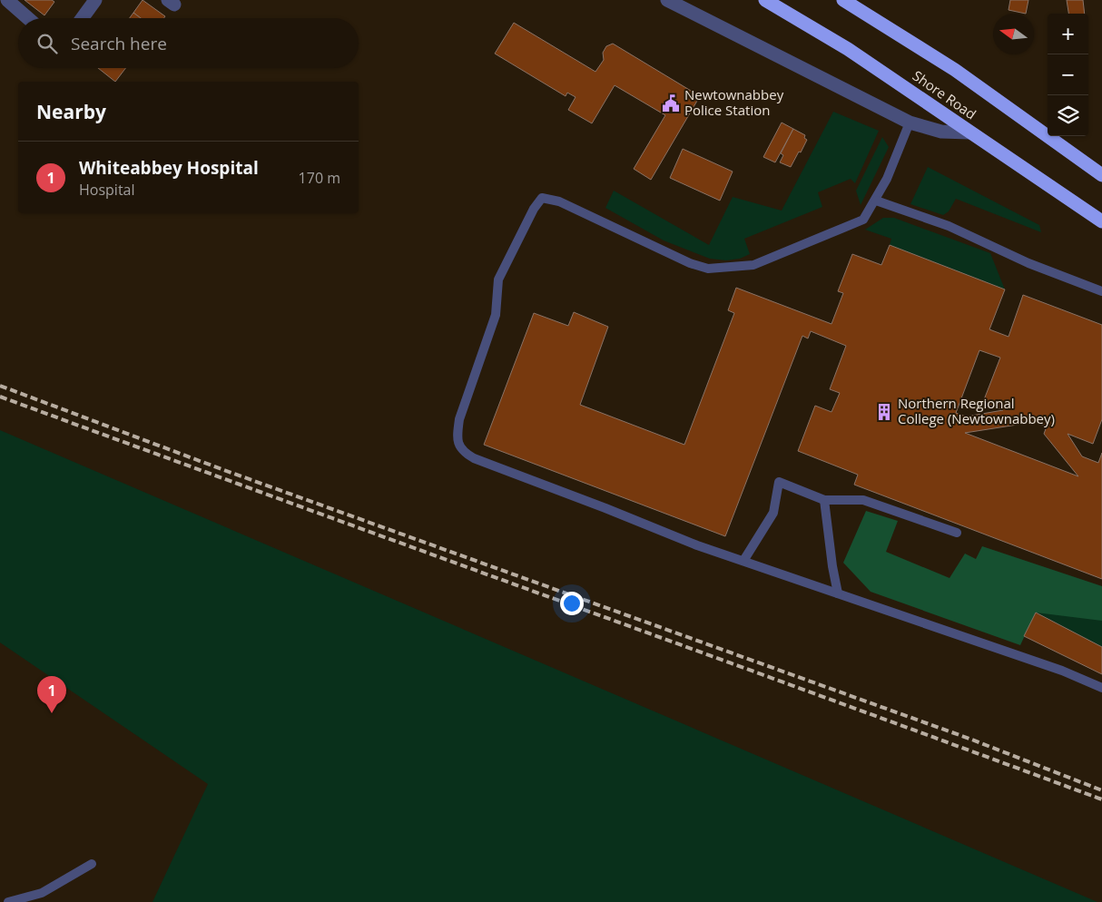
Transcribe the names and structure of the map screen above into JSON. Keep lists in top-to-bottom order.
{
  "streets": {
    "highway": ["Shore Road"]
  },
  "places": {
    "public building": ["Newtownabbey Police Station"],
    "building": ["Northern Regional College (Newtownabbey)"]
  },
  "north": "left",
  "page": {
    "map_buttons": ["+", "−"],
    "search": "Search here",
    "heading": "Nearby",
    "list": [
      {
        "mark": "1",
        "name": "Whiteabbey Hospital",
        "note": "Hospital",
        "value": "170 m"
      }
    ],
    "pins": "1"
  }
}
